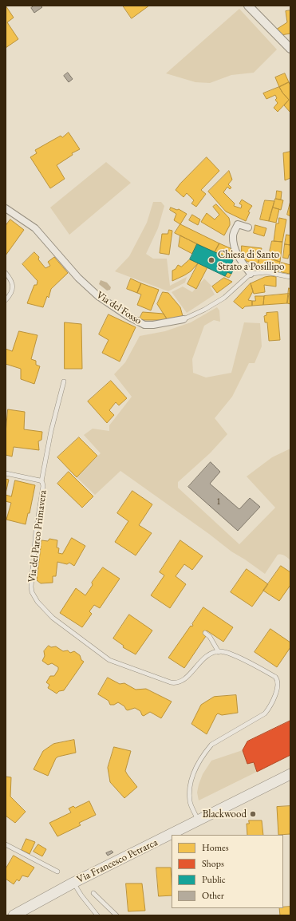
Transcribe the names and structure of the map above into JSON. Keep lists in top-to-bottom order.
{
  "streets": {
    "street": ["Via del Fosso", "Via Francesco Petrarca"],
    "lane": ["Via del Parco Primavera"]
  },
  "places": ["Chiesa di Santo Strato a Posillipo", "Blackwood"],
  "house_numbers": ["1"],
  "legend": [
    "Homes",
    "Shops",
    "Public",
    "Other"
  ]
}
